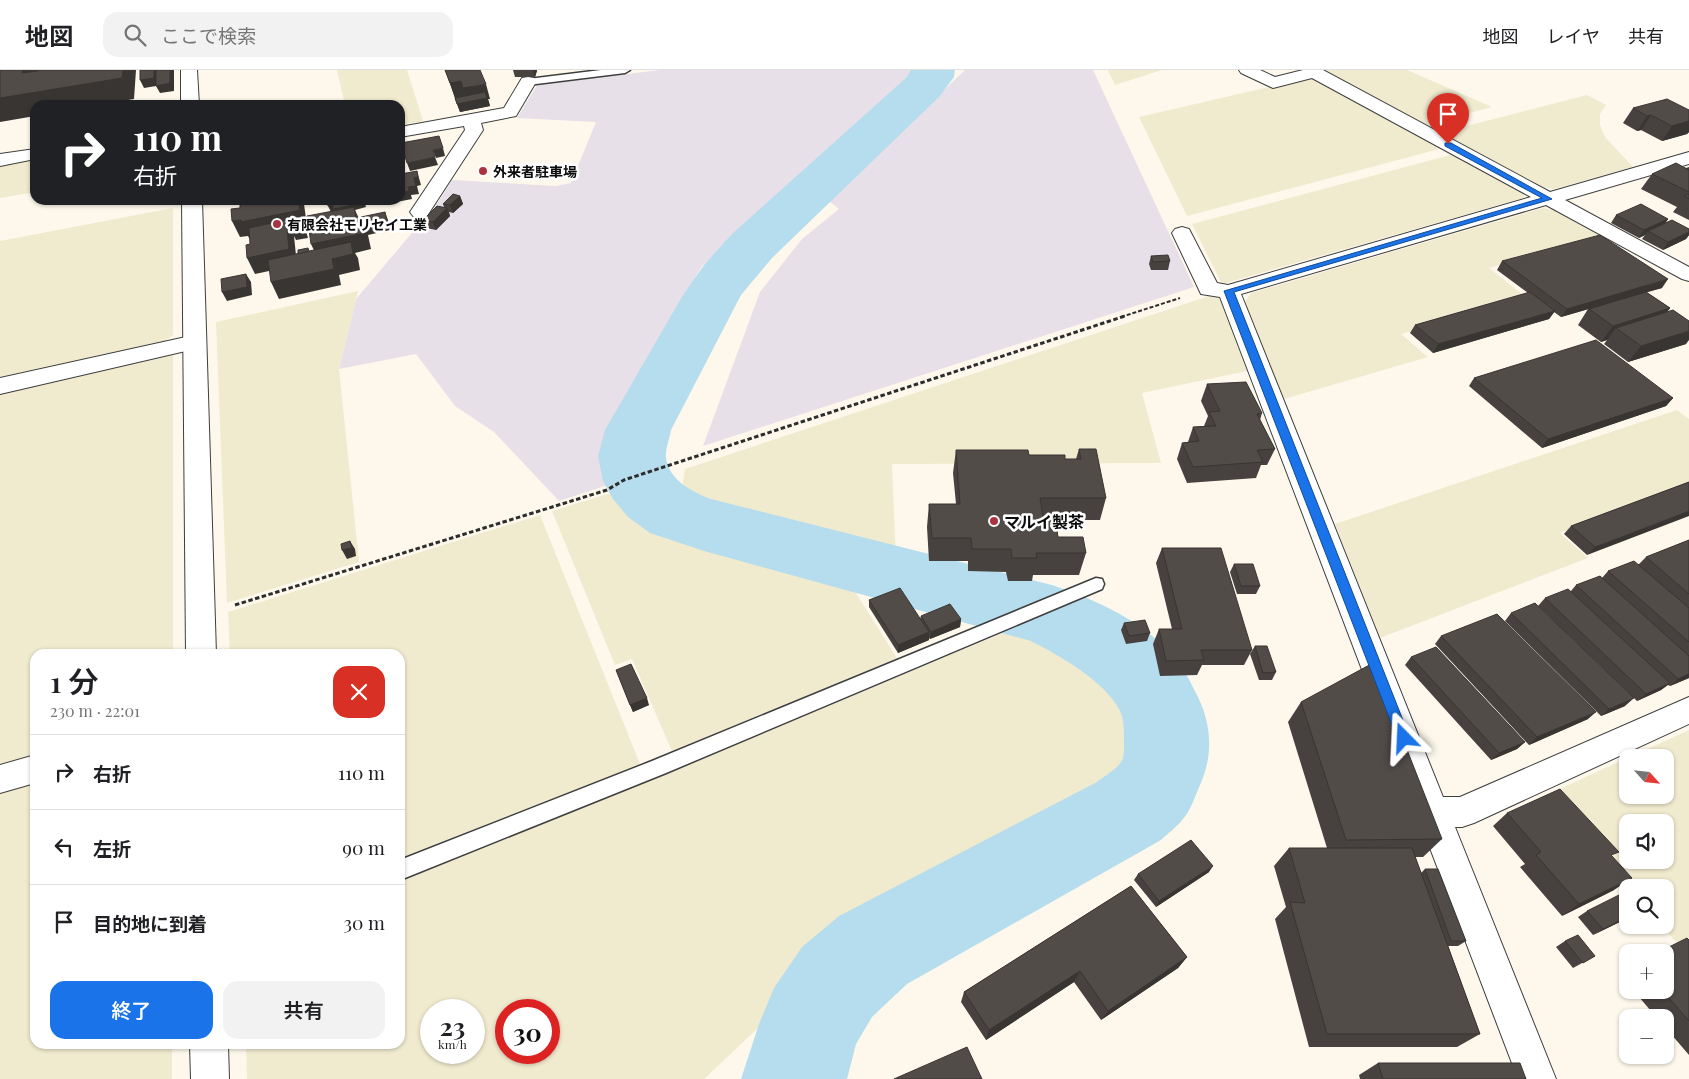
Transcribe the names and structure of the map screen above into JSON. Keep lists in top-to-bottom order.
{
  "places": ["外来者駐車場", "有限会社モリセイ工業", "マルイ製茶"],
  "north": "bottom right",
  "page": {
    "header": "地図",
    "search": "ここで検索",
    "nav": ["地図", "レイヤ", "共有"],
    "turn": ["110 m", "右折"],
    "heading": ["1 分", "230 m · 22:01"],
    "list": [
      {
        "name": "右折",
        "value": "110 m"
      },
      {
        "name": "左折",
        "value": "90 m"
      },
      {
        "name": "目的地に到着",
        "value": "30 m"
      }
    ],
    "map_buttons": ["+", "−"],
    "buttons": ["終了", "共有"],
    "speed": "23 km/h",
    "limit": "30"
  }
}
